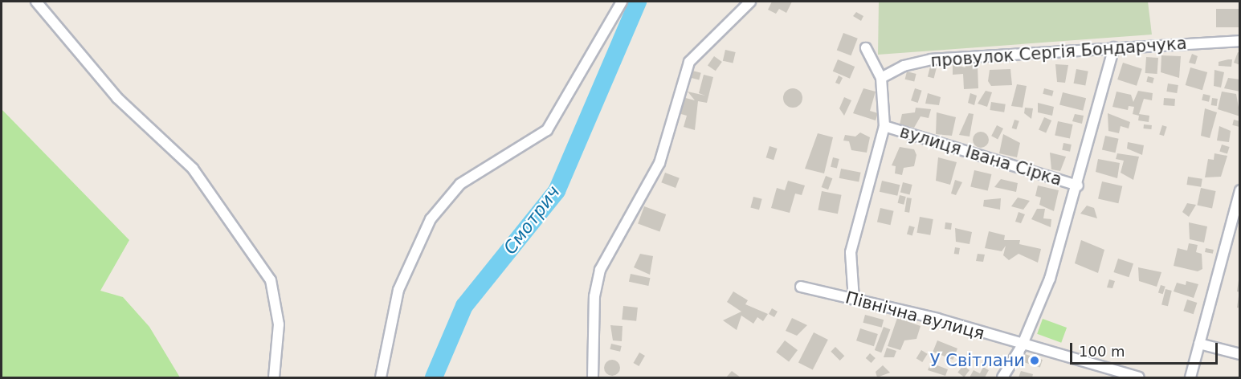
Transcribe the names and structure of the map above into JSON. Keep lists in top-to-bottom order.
{
  "streets": {
    "street": ["провулок Сергія Бондарчука", "вулиця Івана Сірка", "Північна вулиця"]
  },
  "crossings": [
    ["провулок Сергія Бондарчука", "вулиця Івана Сірка"],
    ["вулиця Івана Сірка", "Північна вулиця"]
  ],
  "water": ["Смотрич"],
  "places": ["У Світлани"],
  "scale_bar": "100 m"
}
